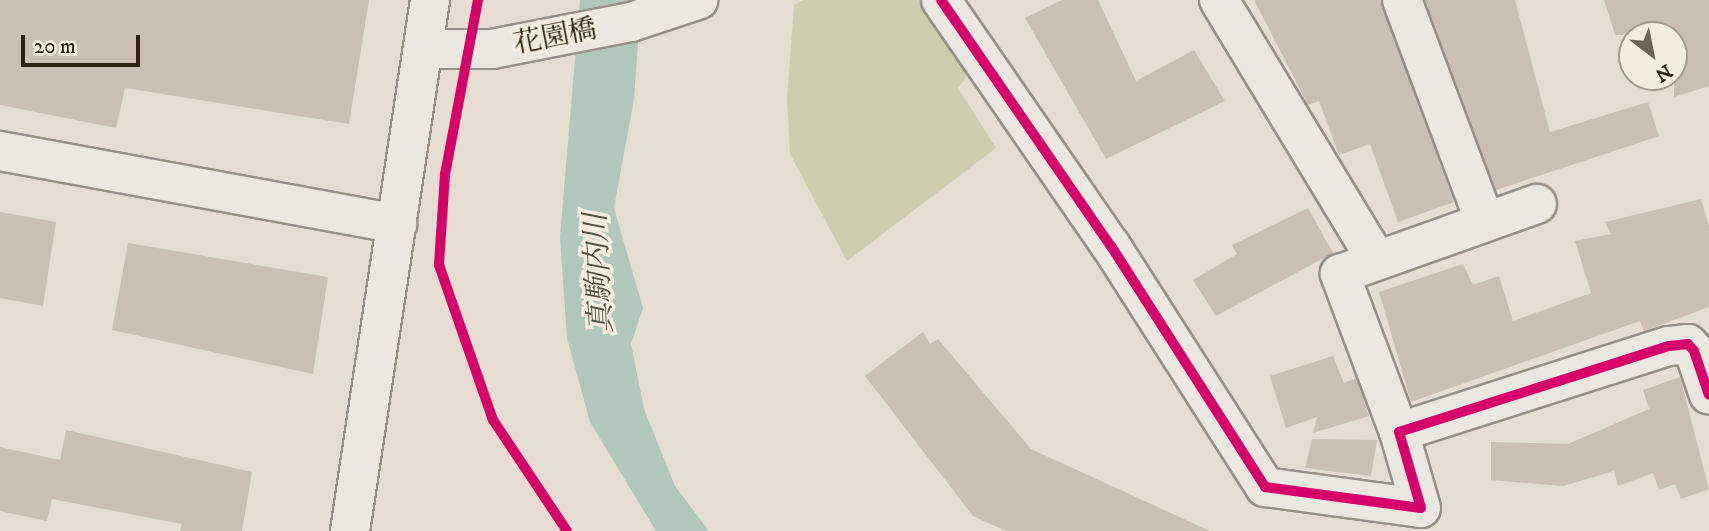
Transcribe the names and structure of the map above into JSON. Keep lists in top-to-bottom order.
{
  "streets": {
    "street": ["花園橋"]
  },
  "water": ["真駒内川"],
  "scale_bar": "20 m",
  "north": "bottom right"
}
